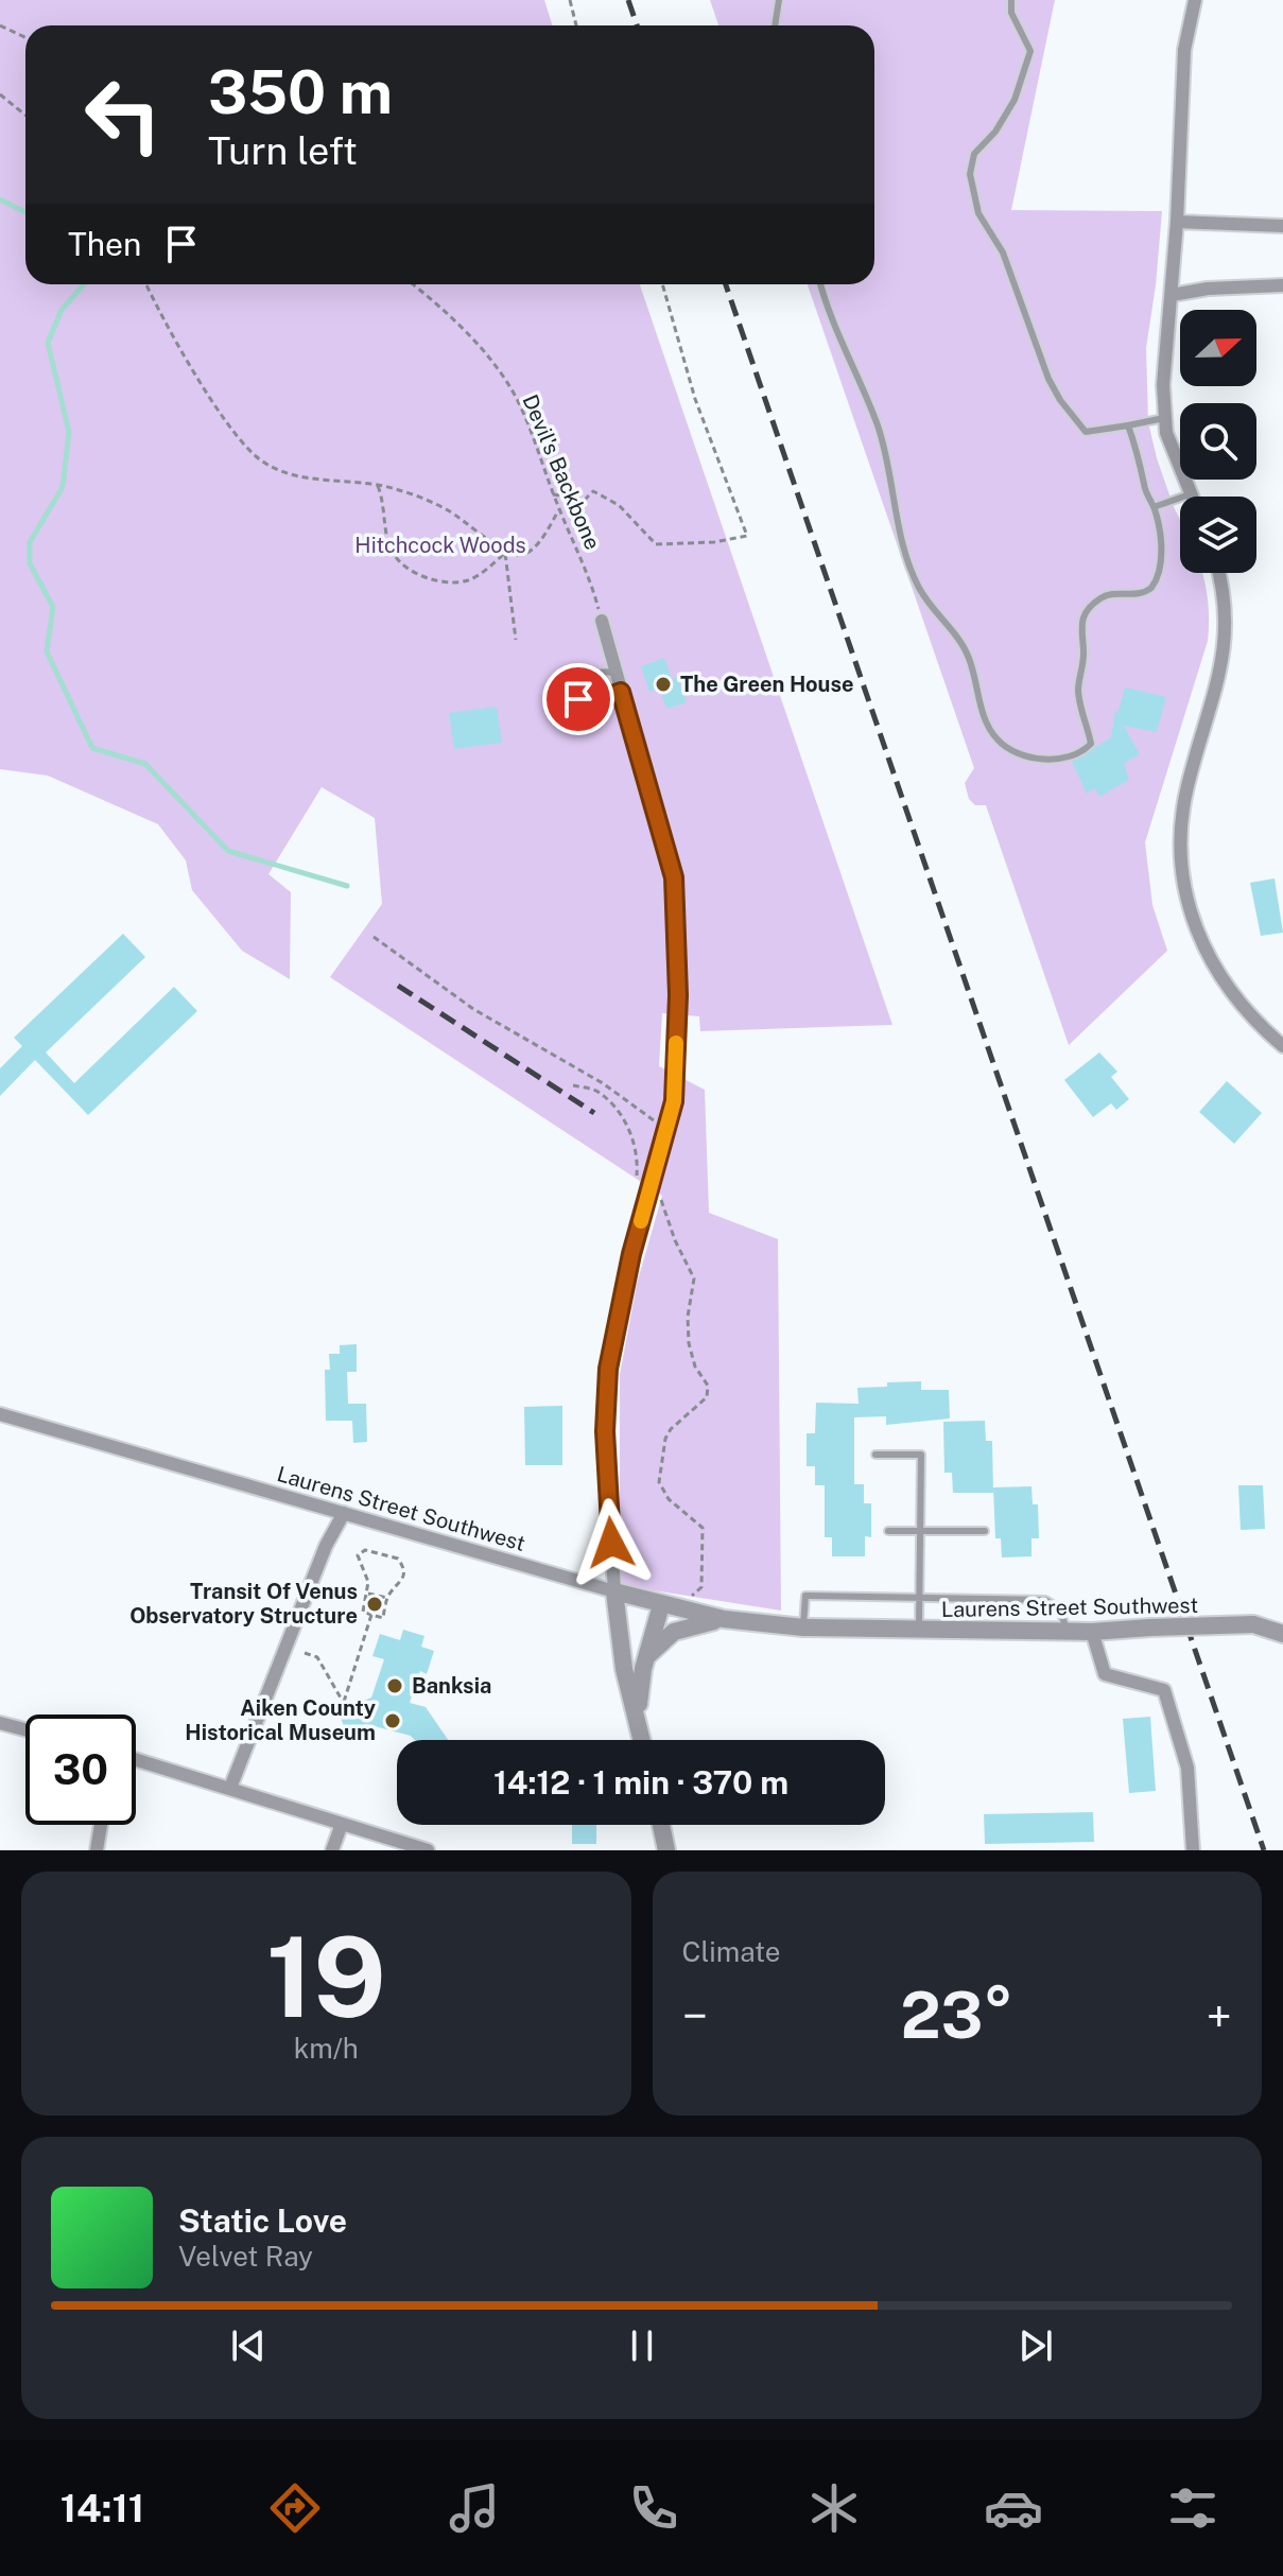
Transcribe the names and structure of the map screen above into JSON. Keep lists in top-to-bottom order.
{
  "streets": {
    "street": ["Laurens Street Southwest"],
    "path": ["Devil's Backbone"]
  },
  "parks": ["Hitchcock Woods"],
  "places": [
    "The Green House",
    "Transit Of Venus Observatory Structure",
    "Banksia",
    "Aiken County Historical Museum"
  ],
  "north": "right",
  "page": {
    "turn": ["350 m", "Turn left"],
    "then": "Then",
    "limit": "30",
    "trip": "14:12 · 1 min · 370 m",
    "tile": [
      ["19", "km/h"],
      "Climate"
    ],
    "heat": ["−", "23°", "+"],
    "song": ["Static Love", "Velvet Ray"],
    "tabs": "14:11"
  }
}
